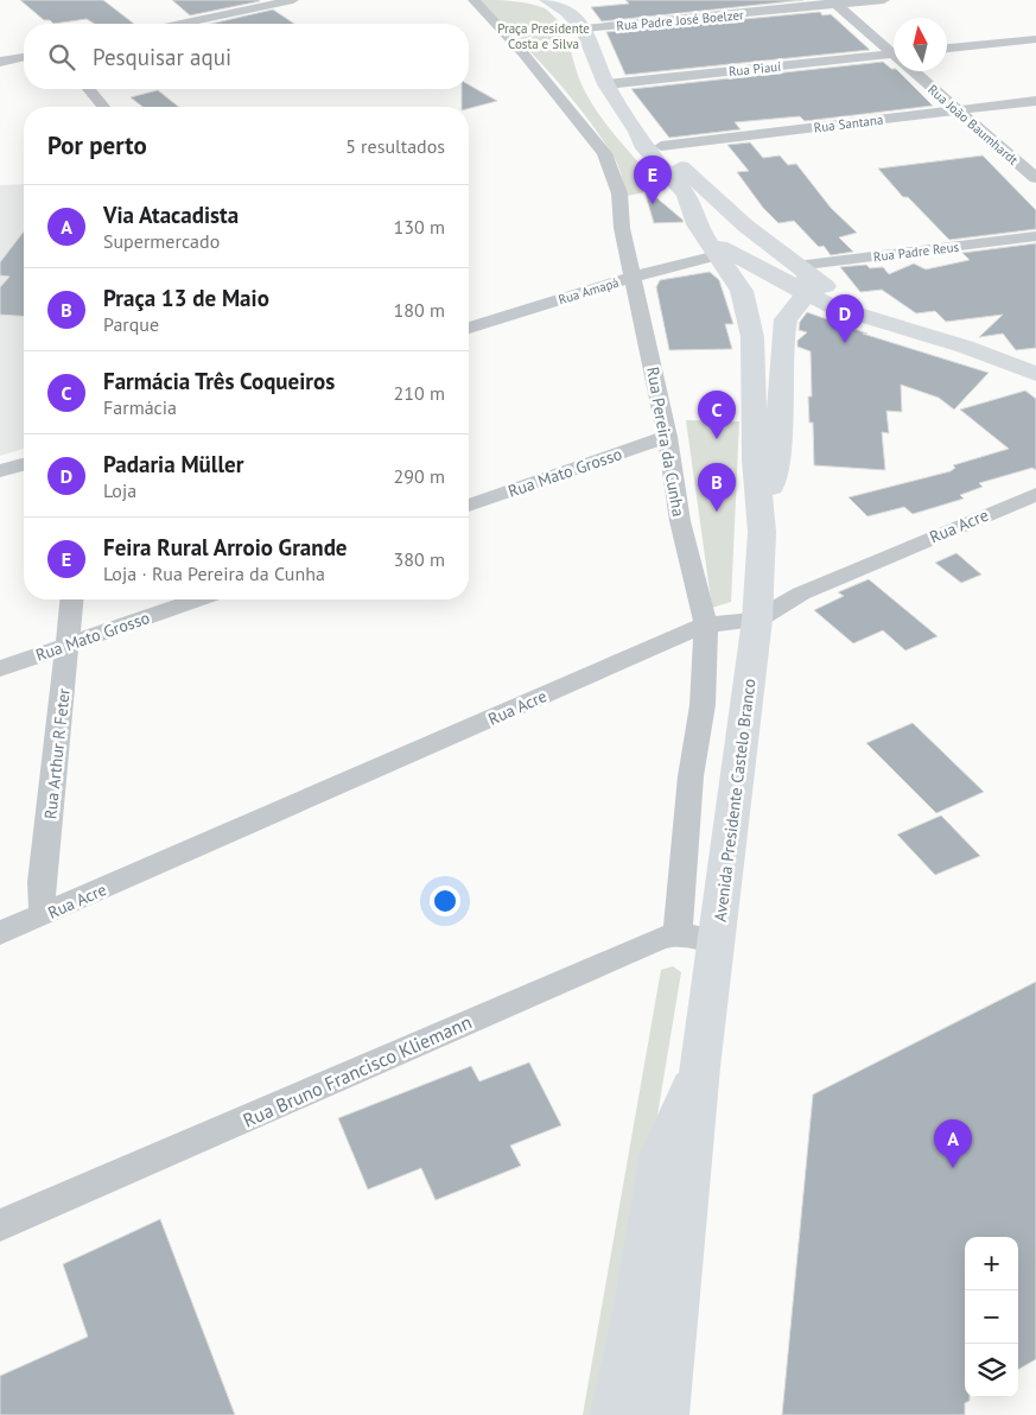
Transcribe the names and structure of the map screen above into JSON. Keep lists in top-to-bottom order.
{
  "streets": {
    "main road": ["Avenida Presidente Castelo Branco"],
    "street": [
      "Rua Padre José Boelzer",
      "Rua Piauí",
      "Rua Santana",
      "Rua João Baumhardt",
      "Rua Padre Reus",
      "Rua Amapá",
      "Rua Pereira da Cunha",
      "Rua Mato Grosso",
      "Rua Acre",
      "Rua Arthur R Feter",
      "Rua Bruno Francisco Kliemann"
    ]
  },
  "crossings": [
    ["Rua Padre José Boelzer", "Rua João Baumhardt"],
    ["Rua Santana", "Rua João Baumhardt"],
    ["Rua Santana", "Avenida Presidente Castelo Branco"],
    ["Rua Padre Reus", "Avenida Presidente Castelo Branco"],
    ["Rua Amapá", "Rua Pereira da Cunha"],
    ["Rua Amapá", "Avenida Presidente Castelo Branco"],
    ["Rua Pereira da Cunha", "Rua Mato Grosso"],
    ["Rua Pereira da Cunha", "Rua Acre"],
    ["Rua Pereira da Cunha", "Rua Bruno Francisco Kliemann"],
    ["Rua Mato Grosso", "Rua Arthur R Feter"],
    ["Rua Acre", "Rua Arthur R Feter"],
    ["Rua Acre", "Avenida Presidente Castelo Branco"]
  ],
  "parks": ["Praça Presidente Costa e Silva"],
  "north": "top",
  "page": {
    "search": "Pesquisar aqui",
    "heading": ["Por perto", "5 resultados"],
    "pins": [
      "E",
      "D",
      "C",
      "B",
      "A"
    ],
    "list": [
      {
        "mark": "A",
        "name": "Via Atacadista",
        "note": "Supermercado",
        "value": "130 m"
      },
      {
        "mark": "B",
        "name": "Praça 13 de Maio",
        "note": "Parque",
        "value": "180 m"
      },
      {
        "mark": "C",
        "name": "Farmácia Três Coqueiros",
        "note": "Farmácia",
        "value": "210 m"
      },
      {
        "mark": "D",
        "name": "Padaria Müller",
        "note": "Loja",
        "value": "290 m"
      },
      {
        "mark": "E",
        "name": "Feira Rural Arroio Grande",
        "note": "Loja · Rua Pereira da Cunha",
        "value": "380 m"
      }
    ],
    "map_buttons": ["+", "−"]
  }
}
